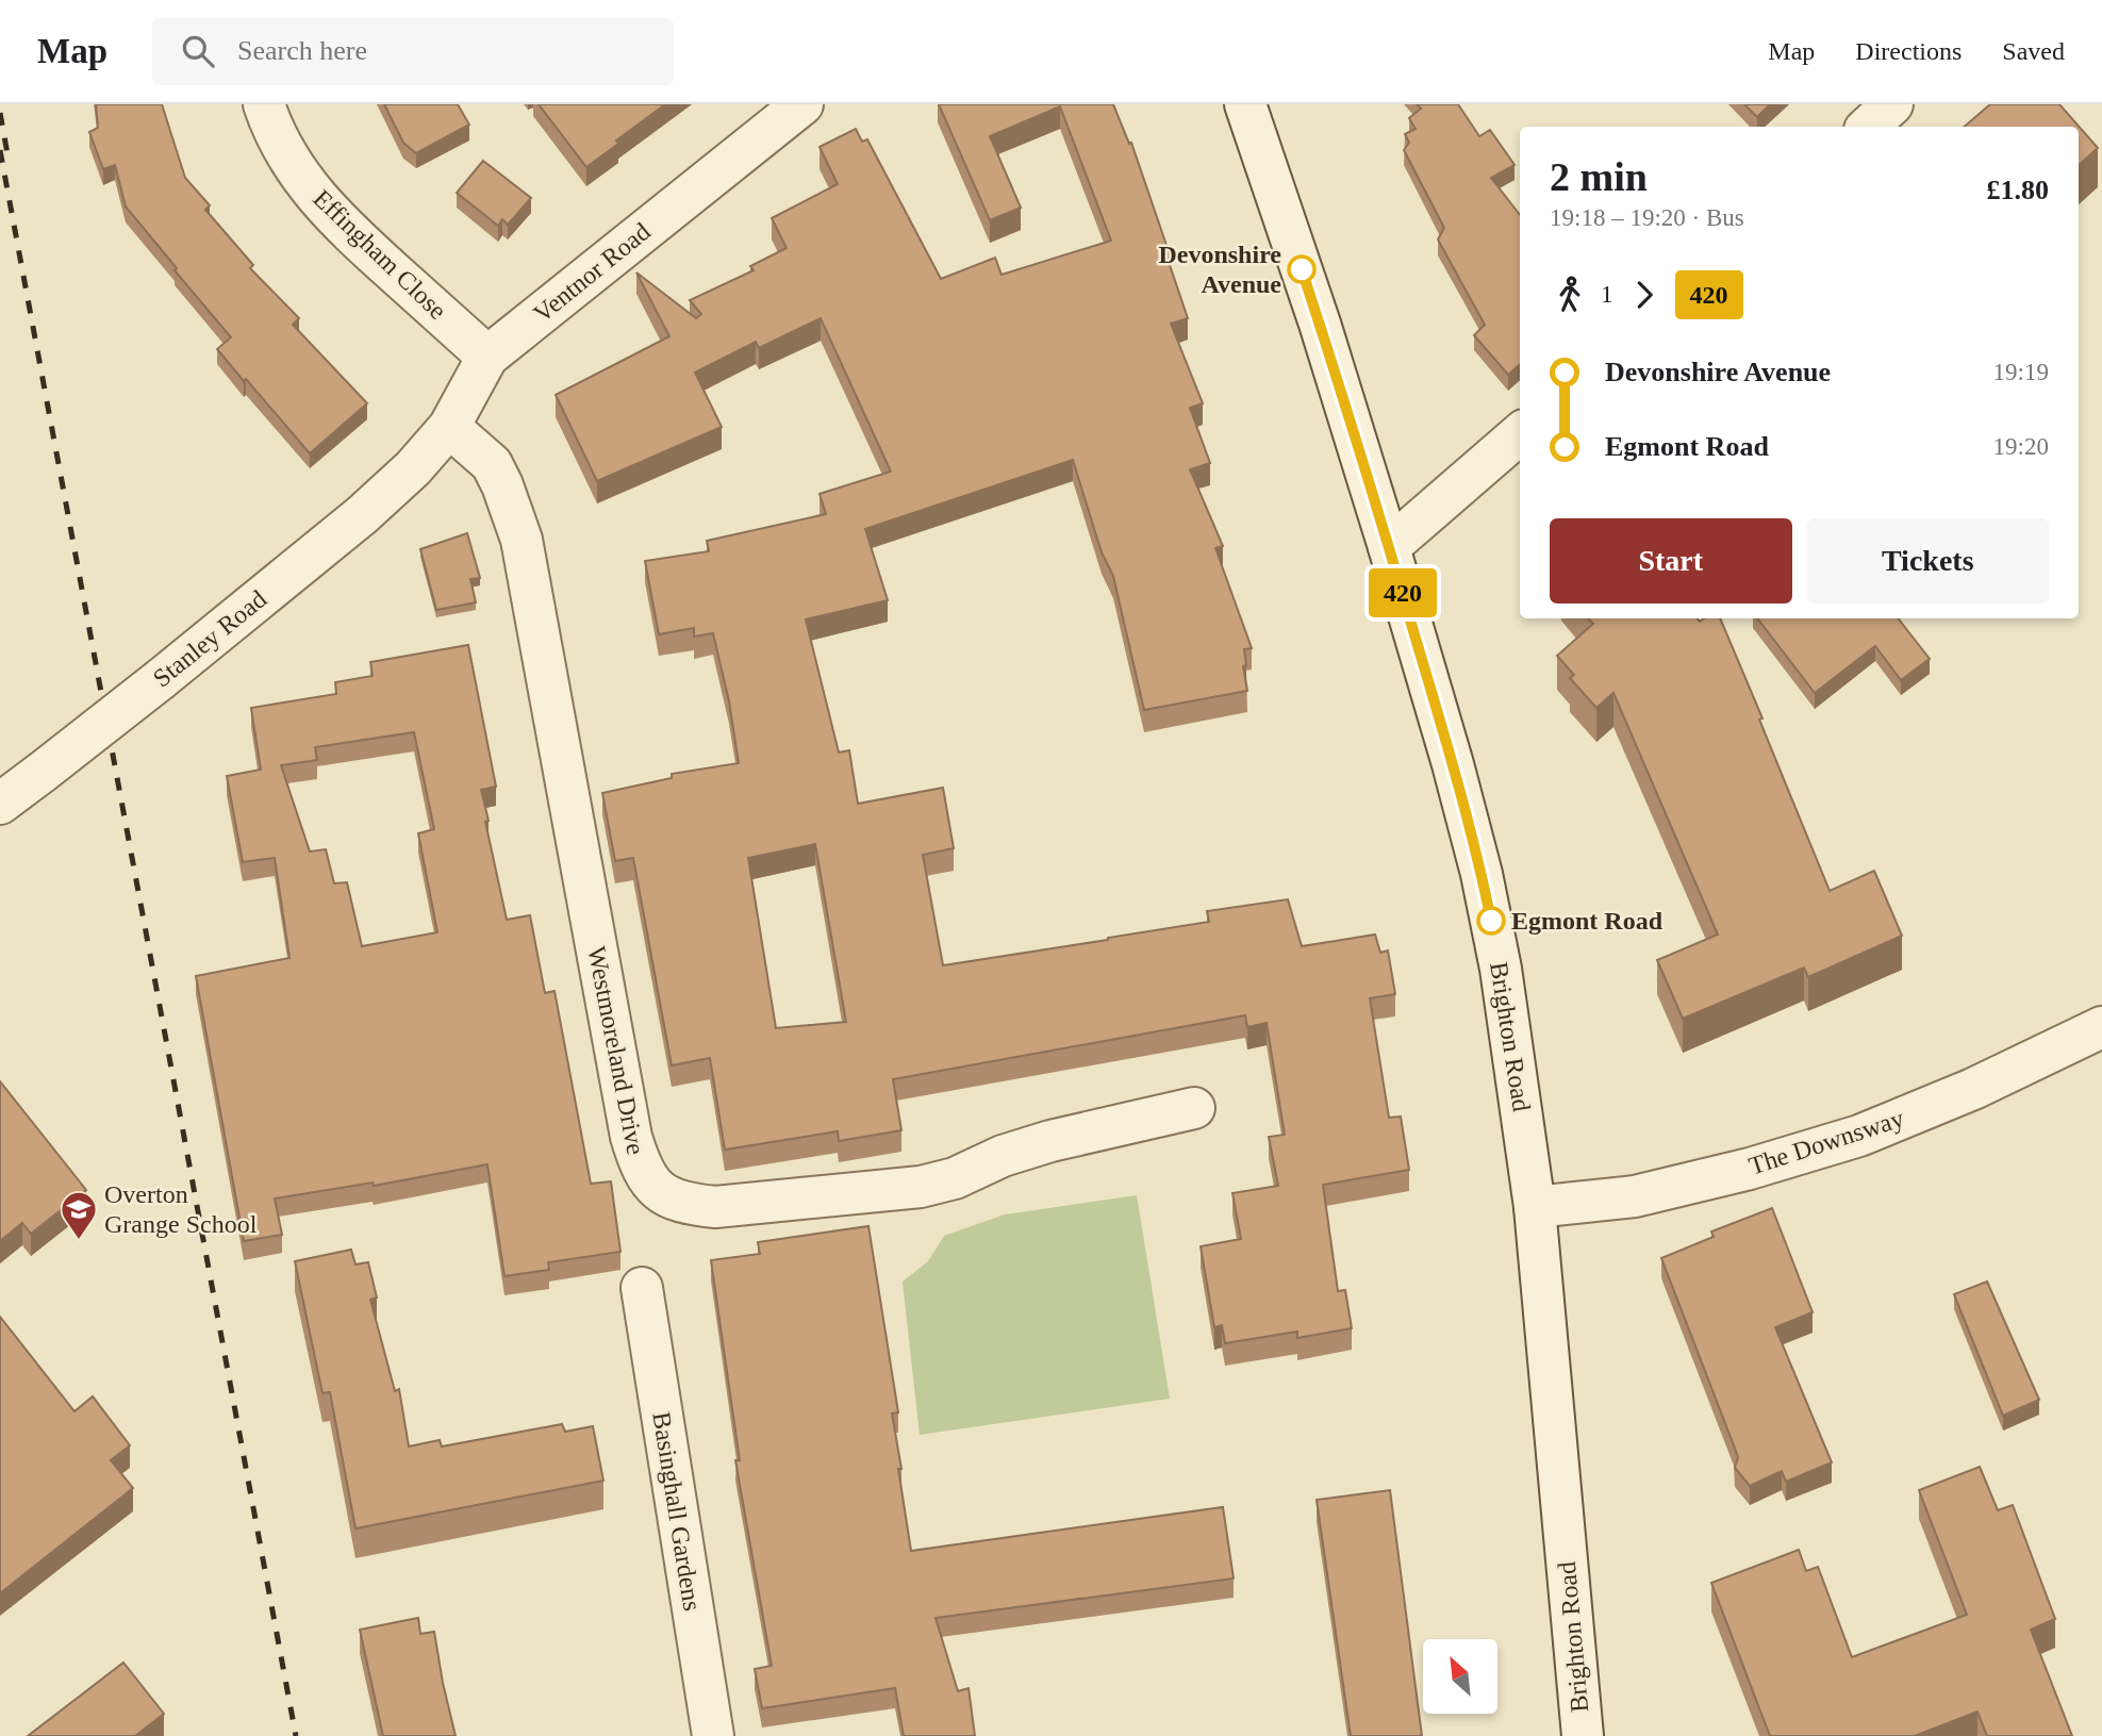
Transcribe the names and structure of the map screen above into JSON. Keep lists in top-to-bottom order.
{
  "streets": {
    "street": [
      "Effingham Close",
      "Ventnor Road",
      "Stanley Road",
      "Brighton Road",
      "Westmoreland Drive",
      "The Downsway",
      "Basinghall Gardens"
    ]
  },
  "crossings": [
    ["Effingham Close", "Ventnor Road"],
    ["Ventnor Road", "Stanley Road"],
    ["Ventnor Road", "Westmoreland Drive"],
    ["Brighton Road", "The Downsway"]
  ],
  "places": {
    "other": ["Devonshire Avenue", "Egmont Road"],
    "school or university": ["Overton Grange School"]
  },
  "lines": ["bus line 420"],
  "north": "top left",
  "page": {
    "header": "Map",
    "search": "Search here",
    "nav": ["Map", "Directions", "Saved"],
    "on_map": "420",
    "heading": ["2 min", "19:18 – 19:20 · Bus", "£1.80"],
    "legs": ["1", "420"],
    "list": [
      {
        "name": "Devonshire Avenue",
        "value": "19:19"
      },
      {
        "name": "Egmont Road",
        "value": "19:20"
      }
    ],
    "buttons": ["Start", "Tickets"]
  }
}
